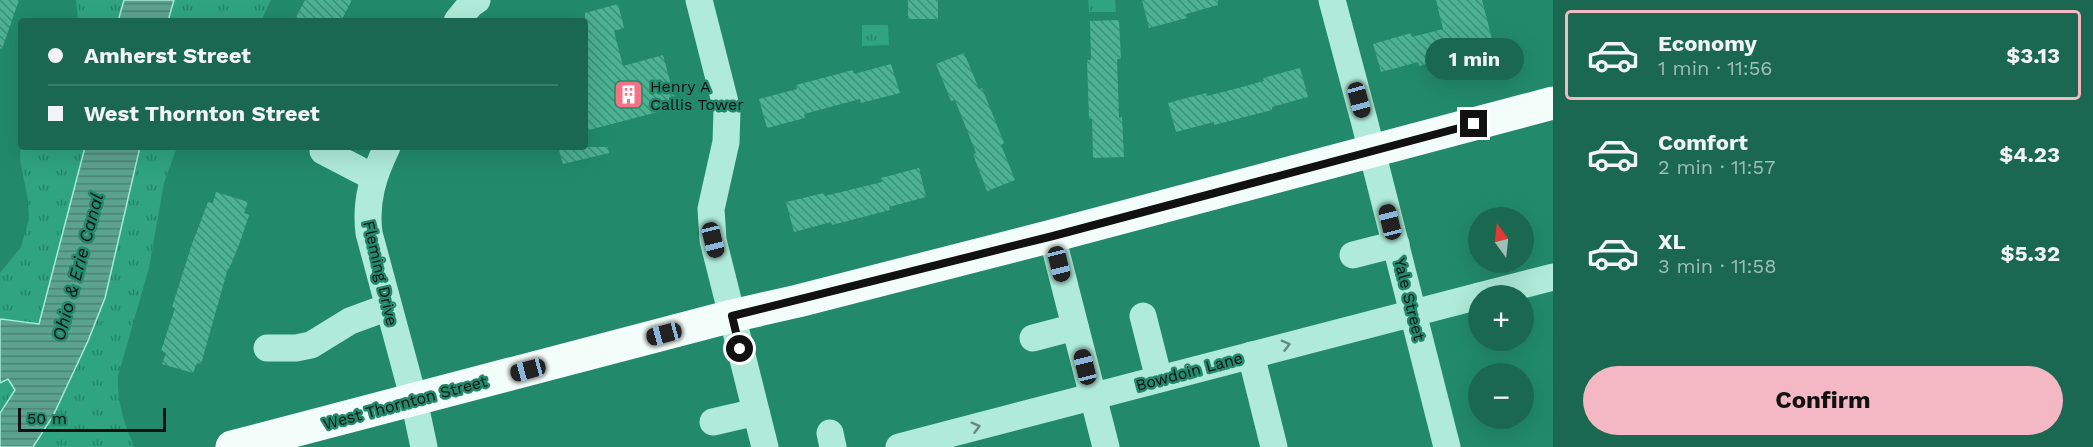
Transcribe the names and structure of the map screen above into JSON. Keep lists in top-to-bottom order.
{
  "streets": {
    "main road": ["West Thornton Street"],
    "street": ["Fleming Drive", "Yale Street", "Bowdoin Lane"]
  },
  "crossings": [
    ["Fleming Drive", "West Thornton Street"],
    ["Yale Street", "Bowdoin Lane"],
    ["Yale Street", "West Thornton Street"]
  ],
  "one_way": ["Bowdoin Lane"],
  "water": ["Ohio & Erie Canal"],
  "places": {
    "building": ["Henry A Callis Tower"]
  },
  "scale_bar": "50 m",
  "north": "top",
  "page": {
    "list": [
      {
        "name": "Economy",
        "note": "1 min · 11:56",
        "value": "$3.13"
      },
      {
        "name": "Comfort",
        "note": "2 min · 11:57",
        "value": "$4.23"
      },
      {
        "name": "XL",
        "note": "3 min · 11:58",
        "value": "$5.32"
      }
    ],
    "banner": ["Amherst Street", "West Thornton Street"],
    "bubble": "1 min",
    "map_buttons": ["+", "−"],
    "buttons": "Confirm",
    "scale": "50 m"
  }
}
